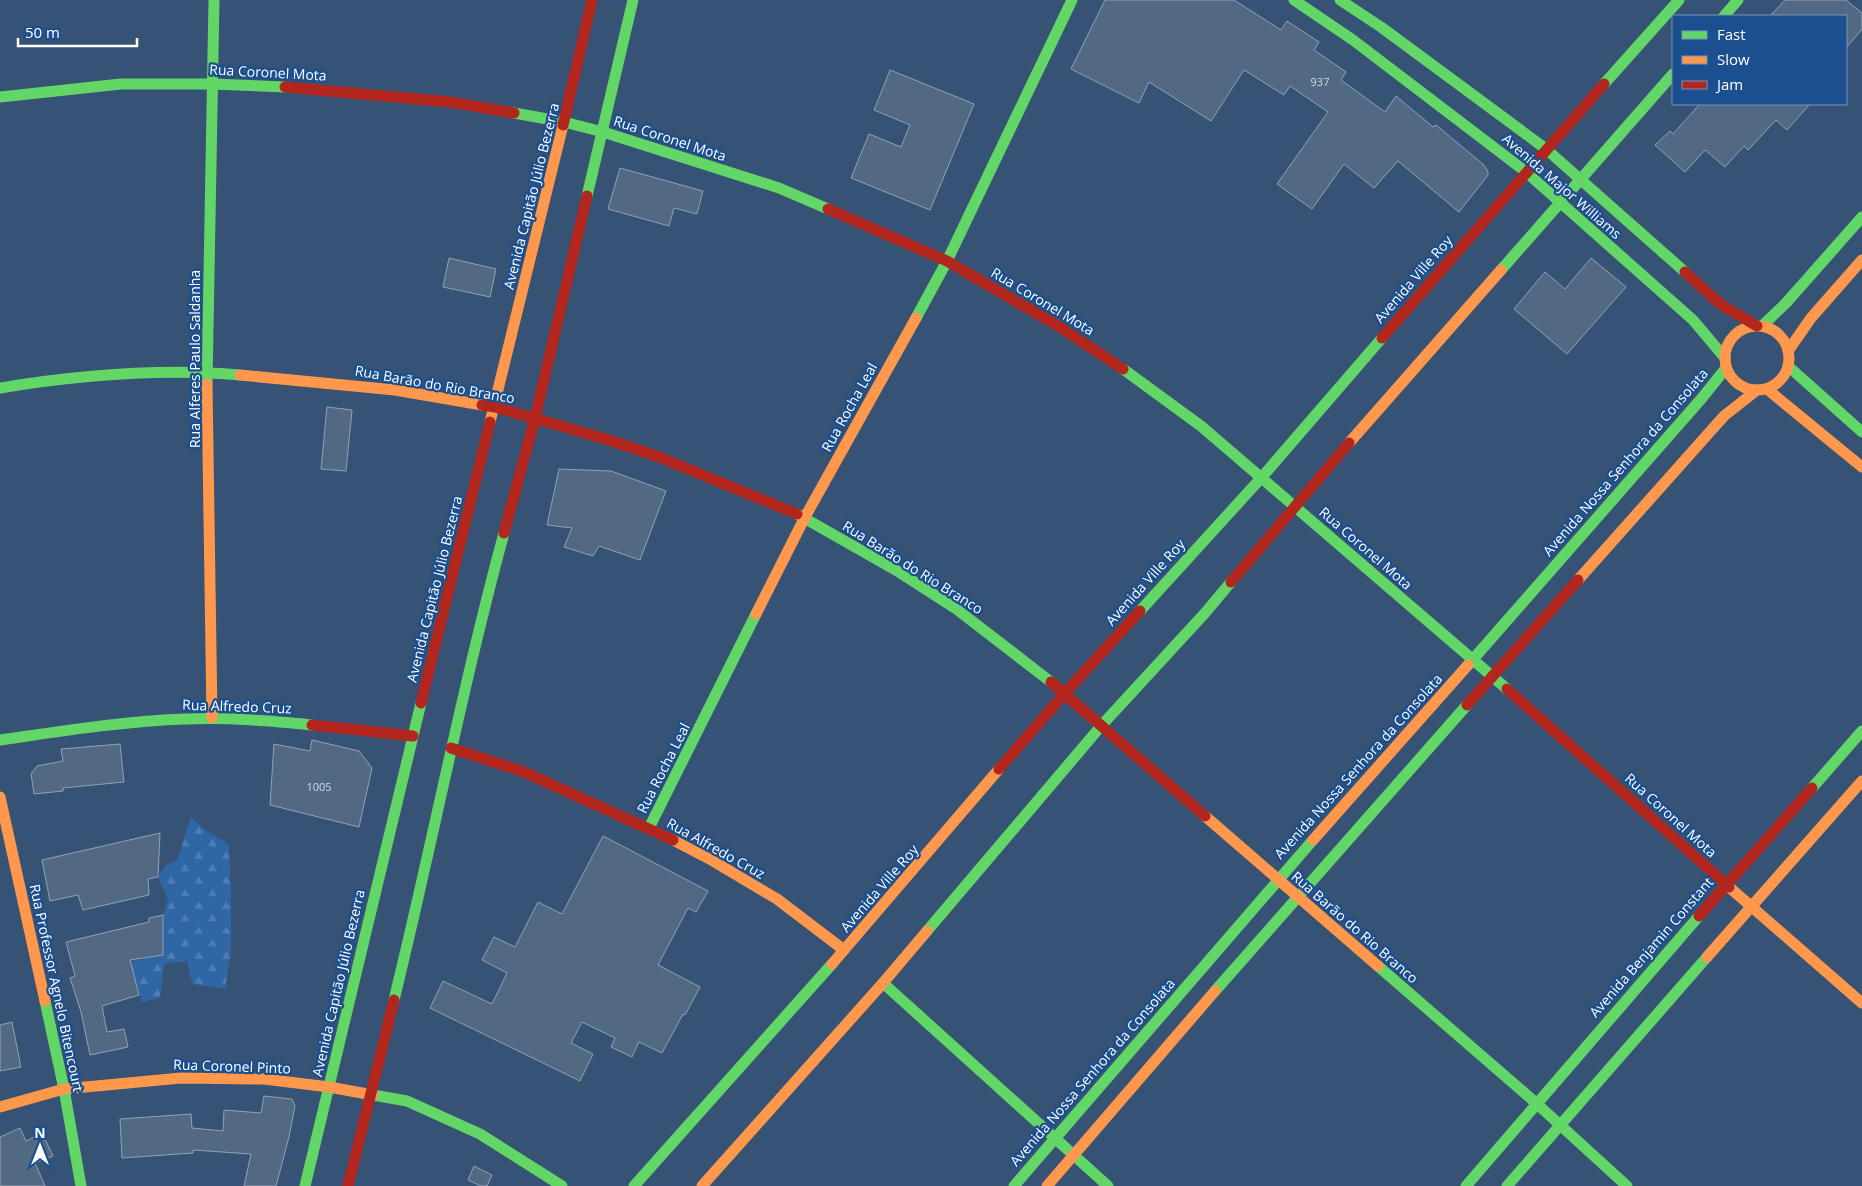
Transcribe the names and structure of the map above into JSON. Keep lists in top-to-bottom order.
{
  "streets": {
    "main road": [
      "Rua Coronel Mota",
      "Avenida Major Williams",
      "Avenida Capitão Júlio Bezerra",
      "Avenida Ville Roy",
      "Rua Alferes Paulo Saldanha",
      "Rua Barão do Rio Branco",
      "Rua Rocha Leal",
      "Avenida Nossa Senhora da Consolata",
      "Rua Alfredo Cruz",
      "Avenida Benjamin Constant",
      "Rua Professor Agnelo Bitencourt",
      "Rua Coronel Pinto"
    ]
  },
  "crossings": [
    ["Rua Coronel Mota", "Avenida Capitão Júlio Bezerra"],
    ["Rua Coronel Mota", "Avenida Ville Roy"],
    ["Rua Coronel Mota", "Rua Alferes Paulo Saldanha"],
    ["Rua Coronel Mota", "Rua Rocha Leal"],
    ["Rua Coronel Mota", "Avenida Nossa Senhora da Consolata"],
    ["Rua Coronel Mota", "Avenida Benjamin Constant"],
    ["Avenida Major Williams", "Avenida Ville Roy"],
    ["Avenida Major Williams", "Avenida Nossa Senhora da Consolata"],
    ["Avenida Capitão Júlio Bezerra", "Rua Barão do Rio Branco"],
    ["Avenida Capitão Júlio Bezerra", "Rua Alfredo Cruz"],
    ["Avenida Capitão Júlio Bezerra", "Rua Coronel Pinto"],
    ["Avenida Ville Roy", "Rua Barão do Rio Branco"],
    ["Avenida Ville Roy", "Rua Alfredo Cruz"],
    ["Rua Alferes Paulo Saldanha", "Rua Barão do Rio Branco"],
    ["Rua Alferes Paulo Saldanha", "Rua Alfredo Cruz"],
    ["Rua Barão do Rio Branco", "Rua Rocha Leal"],
    ["Rua Barão do Rio Branco", "Avenida Nossa Senhora da Consolata"],
    ["Rua Barão do Rio Branco", "Avenida Benjamin Constant"],
    ["Rua Rocha Leal", "Rua Alfredo Cruz"],
    ["Rua Professor Agnelo Bitencourt", "Rua Coronel Pinto"]
  ],
  "house_numbers": ["937", "1005"],
  "legend": ["Fast", "Slow", "Jam"],
  "scale_bar": "50 m",
  "north": "top"
}
